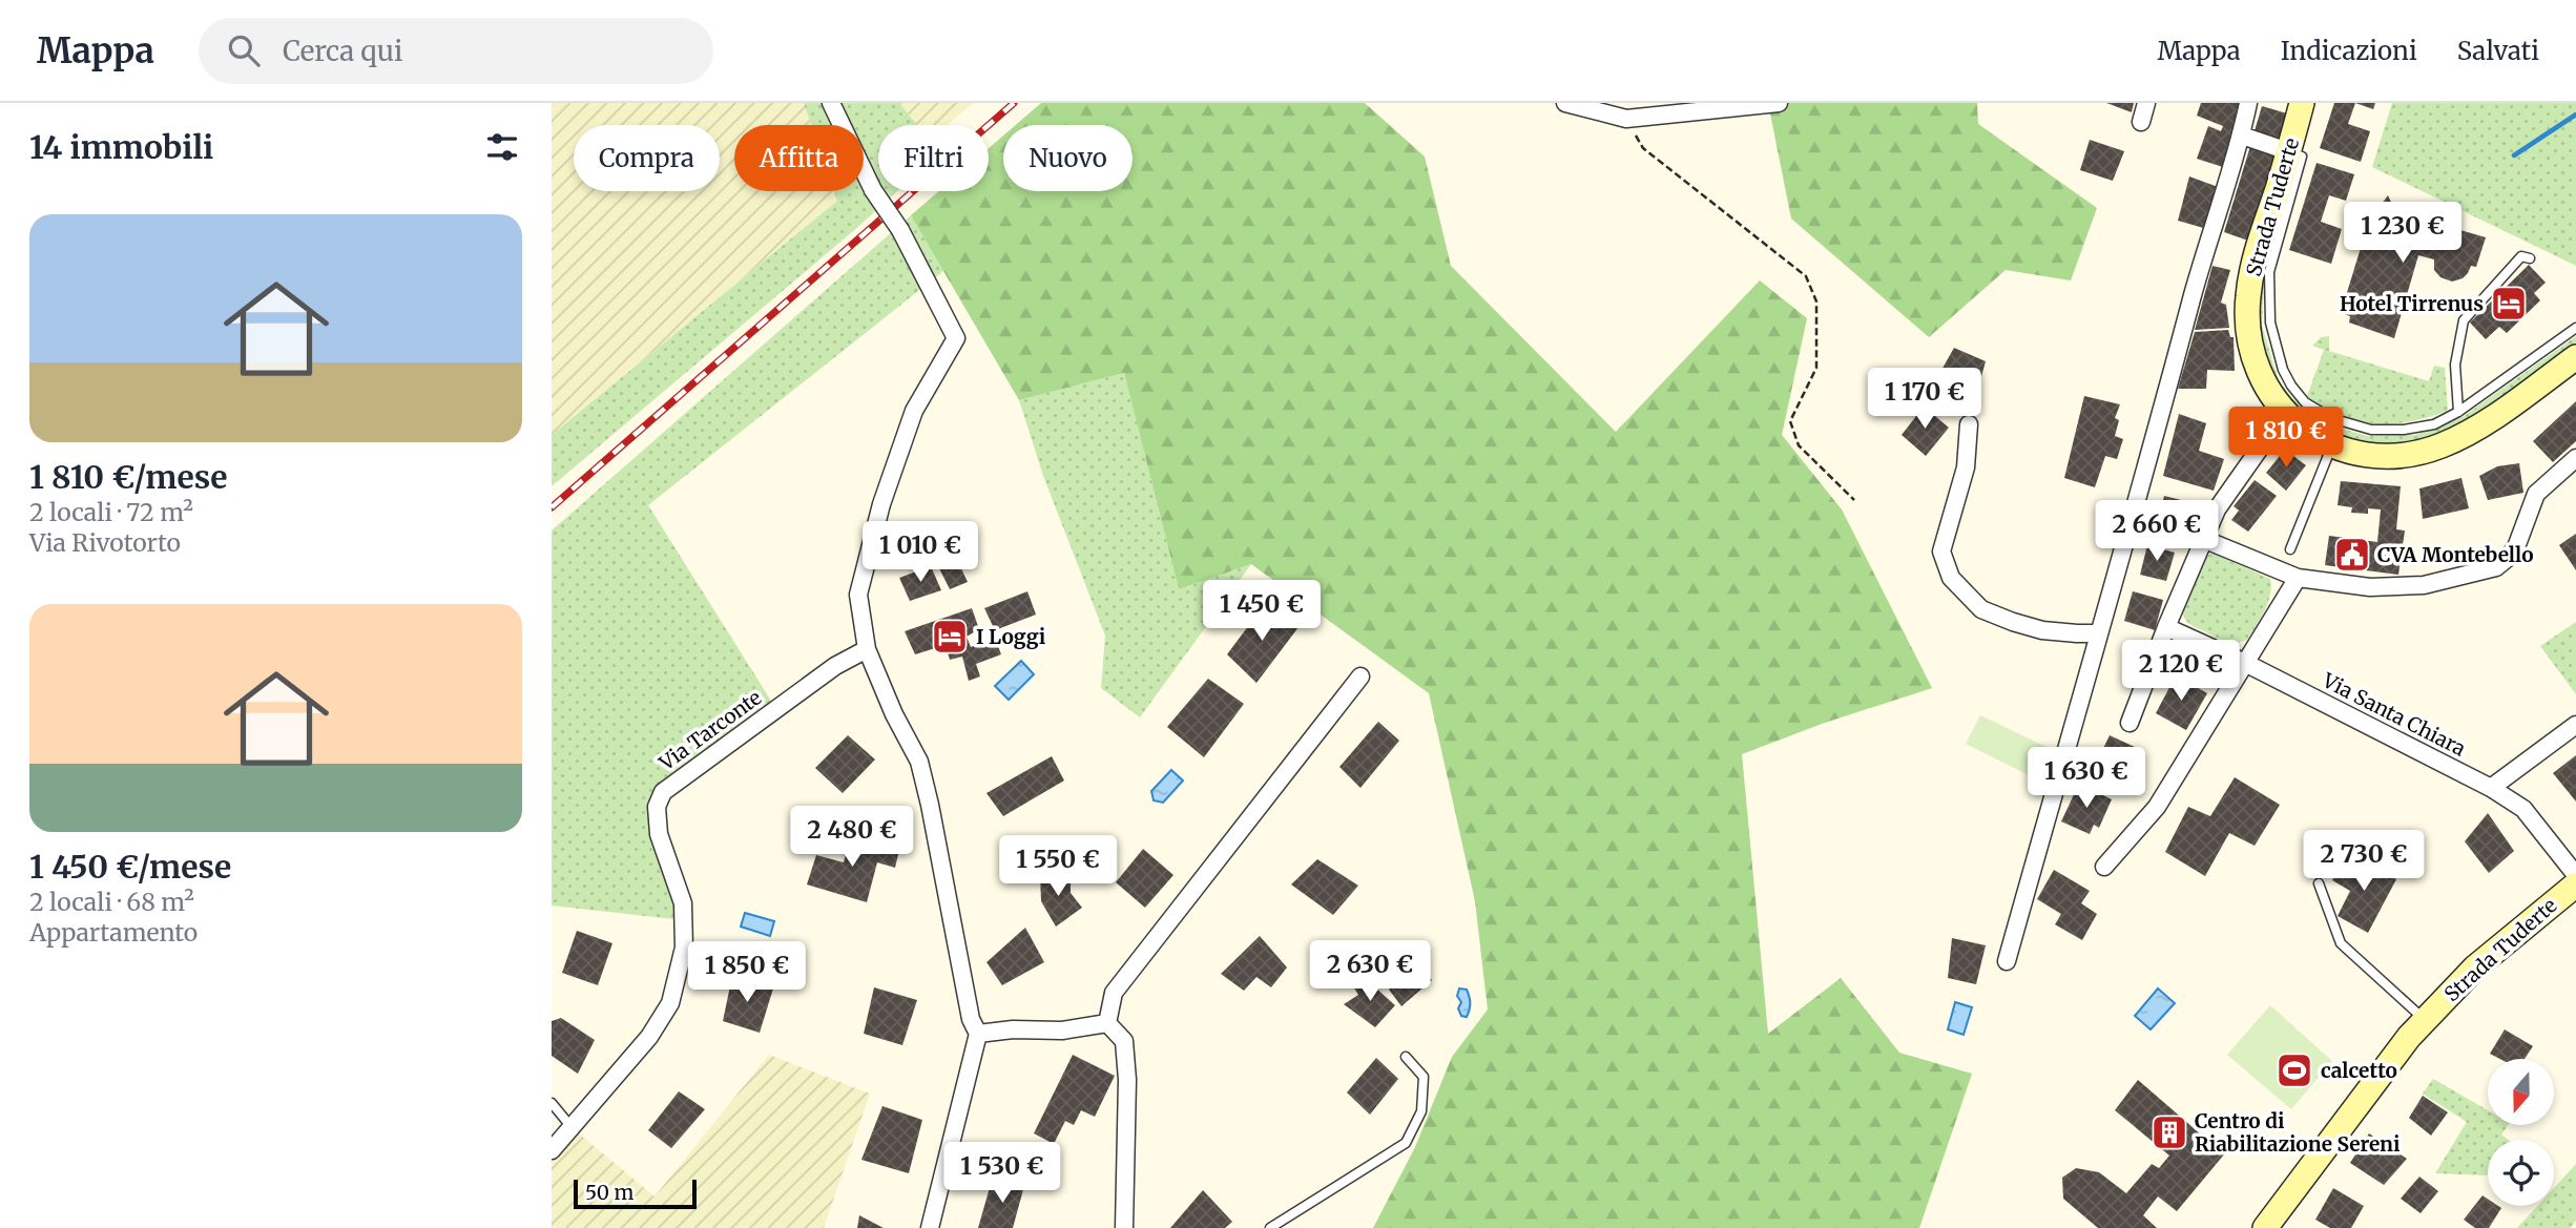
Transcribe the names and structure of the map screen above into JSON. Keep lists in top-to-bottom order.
{
  "streets": {
    "main road": ["Strada Tuderte"],
    "street": ["Via Santa Chiara", "Via Tarconte"]
  },
  "places": {
    "hotel": ["Hotel Tirrenus", "I Loggi"],
    "public building": ["CVA Montebello"],
    "sports": ["calcetto"],
    "building": ["Centro di Riabilitazione Sereni"]
  },
  "scale_bar": "50 m",
  "north": "bottom",
  "page": {
    "header": "Mappa",
    "search": "Cerca qui",
    "nav": ["Mappa", "Indicazioni", "Salvati"],
    "heading": "14 immobili",
    "chip": [
      "Compra",
      "Affitta",
      "Filtri",
      "Nuovo"
    ],
    "list": [
      {
        "name": "1 810 €/mese",
        "note": "2 locali · 72 m² · Via Rivotorto"
      },
      {
        "name": "1 450 €/mese",
        "note": "2 locali · 68 m² · Appartamento"
      }
    ],
    "price": [
      "1 230 €",
      "1 170 €",
      "1 810 €",
      "2 660 €",
      "1 010 €",
      "1 450 €",
      "2 120 €",
      "1 630 €",
      "2 480 €",
      "2 730 €",
      "1 550 €",
      "2 630 €",
      "1 850 €",
      "1 530 €"
    ],
    "scale": "50 m"
  }
}
